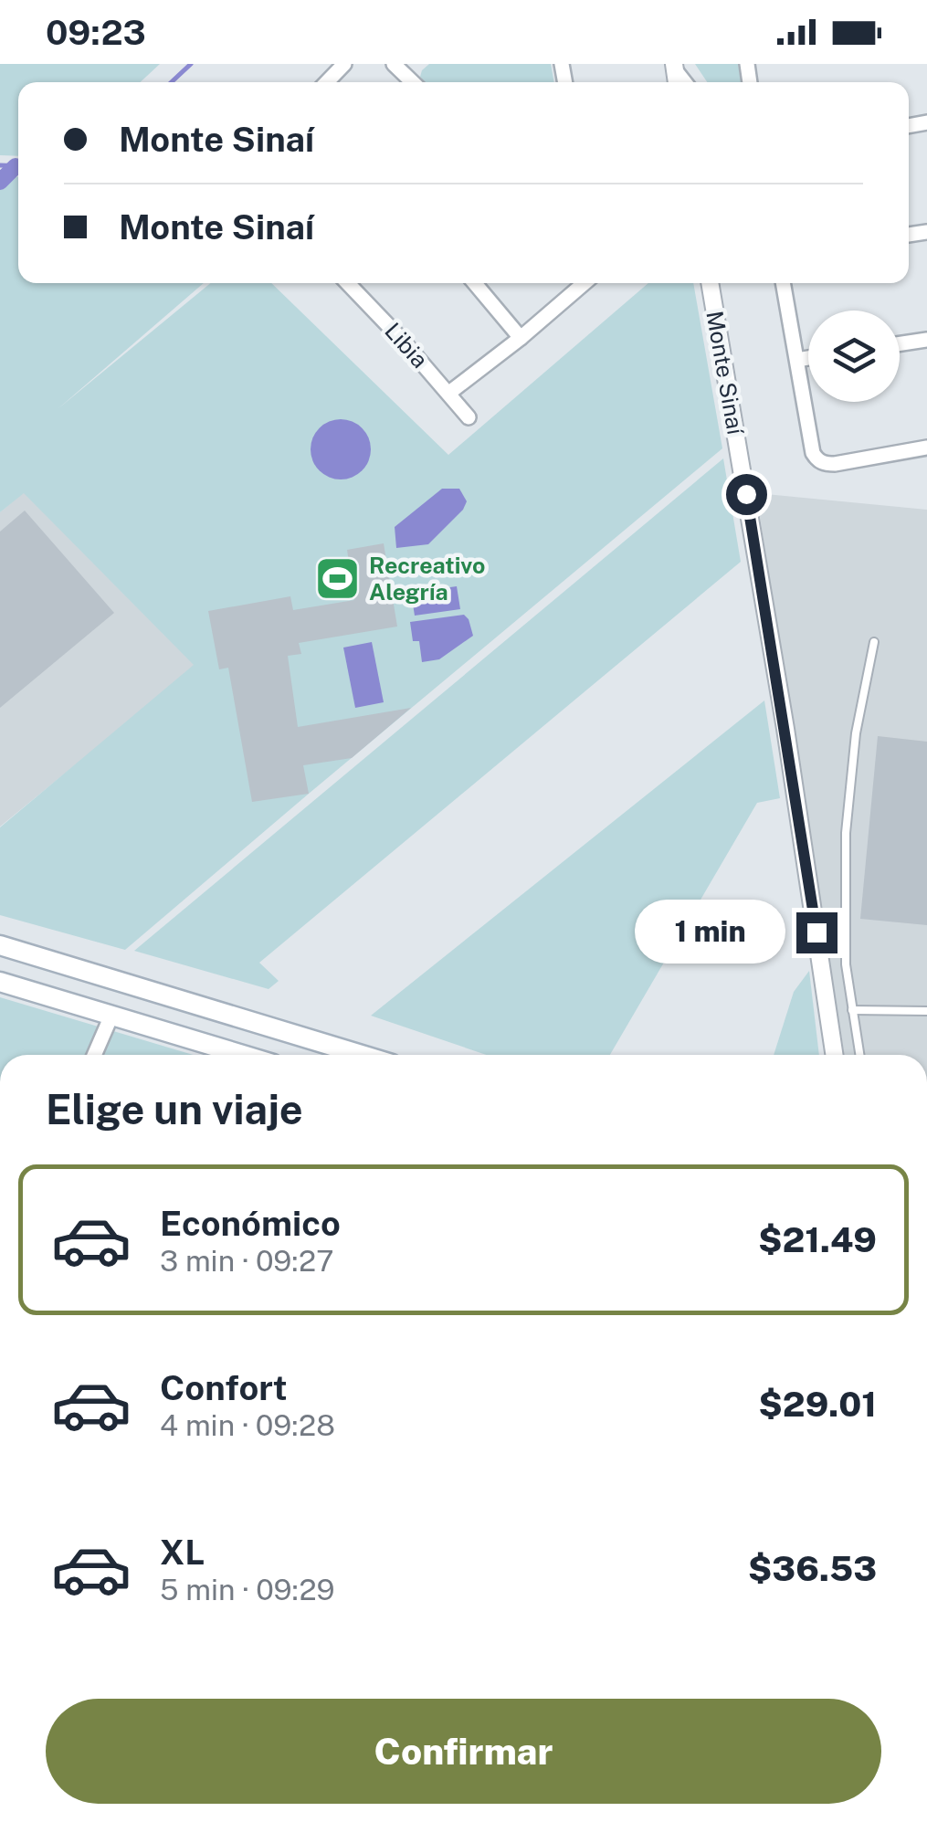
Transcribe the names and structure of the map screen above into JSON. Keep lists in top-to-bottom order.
{
  "streets": {
    "street": ["Libia", "Monte Sinaí"]
  },
  "places": {
    "sports": ["Recreativo Alegría"]
  },
  "page": {
    "status": "09:23",
    "banner": ["Monte Sinaí", "Monte Sinaí"],
    "bubble": "1 min",
    "heading": "Elige un viaje",
    "list": [
      {
        "name": "Económico",
        "note": "3 min · 09:27",
        "value": "$21.49"
      },
      {
        "name": "Confort",
        "note": "4 min · 09:28",
        "value": "$29.01"
      },
      {
        "name": "XL",
        "note": "5 min · 09:29",
        "value": "$36.53"
      }
    ],
    "buttons": "Confirmar"
  }
}
